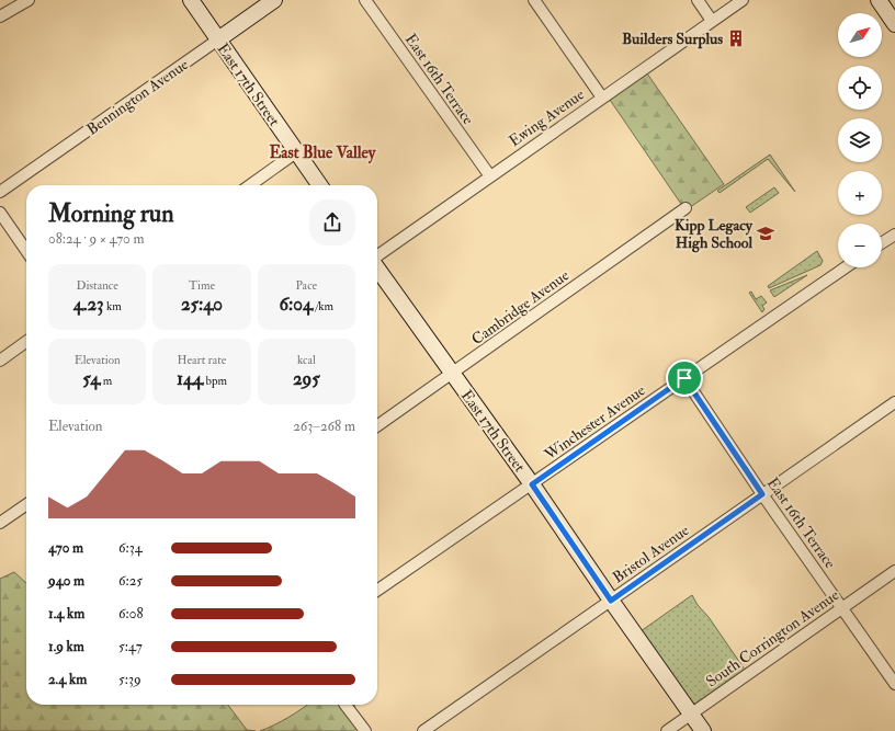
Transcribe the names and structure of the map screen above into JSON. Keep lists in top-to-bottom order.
{
  "streets": {
    "street": [
      "East 16th Terrace",
      "East 17th Street",
      "Bennington Avenue",
      "Ewing Avenue",
      "Cambridge Avenue",
      "Winchester Avenue",
      "Bristol Avenue",
      "South Corrington Avenue"
    ]
  },
  "crossings": [
    ["East 16th Terrace", "Ewing Avenue"],
    ["East 16th Terrace", "Winchester Avenue"],
    ["East 16th Terrace", "Bristol Avenue"],
    ["East 16th Terrace", "South Corrington Avenue"],
    ["East 17th Street", "Bennington Avenue"],
    ["East 17th Street", "Cambridge Avenue"],
    ["East 17th Street", "Winchester Avenue"],
    ["East 17th Street", "Bristol Avenue"],
    ["East 17th Street", "South Corrington Avenue"]
  ],
  "districts": ["East Blue Valley"],
  "places": {
    "building": ["Builders Surplus"],
    "school or university": ["Kipp Legacy High School"]
  },
  "north": "top right",
  "page": {
    "map_buttons": ["+", "−"],
    "heading": ["Morning run", "08:24 · 9 × 470 m"],
    "stats": [
      ["Distance", "4.23 km"],
      ["Time", "25:40"],
      ["Pace", "6:04 /km"],
      ["Elevation", "54 m"],
      ["Heart rate", "144 bpm"],
      ["kcal", "295"]
    ],
    "chart": ["Elevation", "263–268 m"],
    "list": [
      {
        "name": "470 m",
        "note": "6:34"
      },
      {
        "name": "940 m",
        "note": "6:25"
      },
      {
        "name": "1.4 km",
        "note": "6:08"
      },
      {
        "name": "1.9 km",
        "note": "5:47"
      },
      {
        "name": "2.4 km",
        "note": "5:39"
      }
    ]
  }
}
